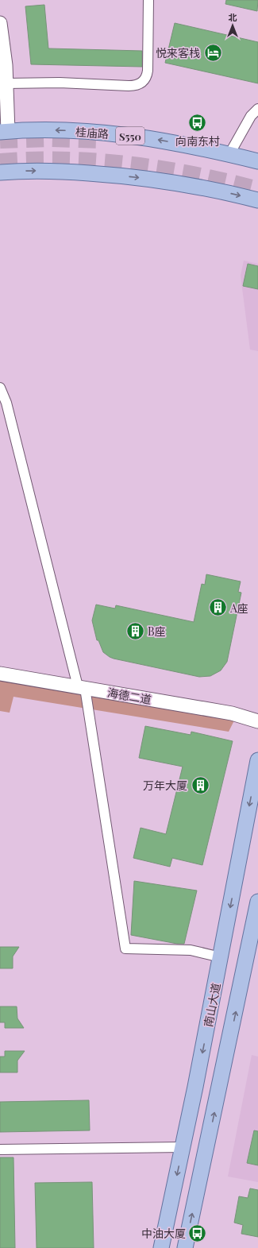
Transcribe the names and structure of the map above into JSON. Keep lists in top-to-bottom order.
{
  "streets": {
    "main road": ["桂庙路", "S550", "南山大道"],
    "street": ["海德二道"]
  },
  "places": {
    "hotel": ["悦来客栈"],
    "bus stop": ["向南东村", "中油大厦"],
    "building": ["A座", "B座", "万年大厦"]
  },
  "north": "top"
}
